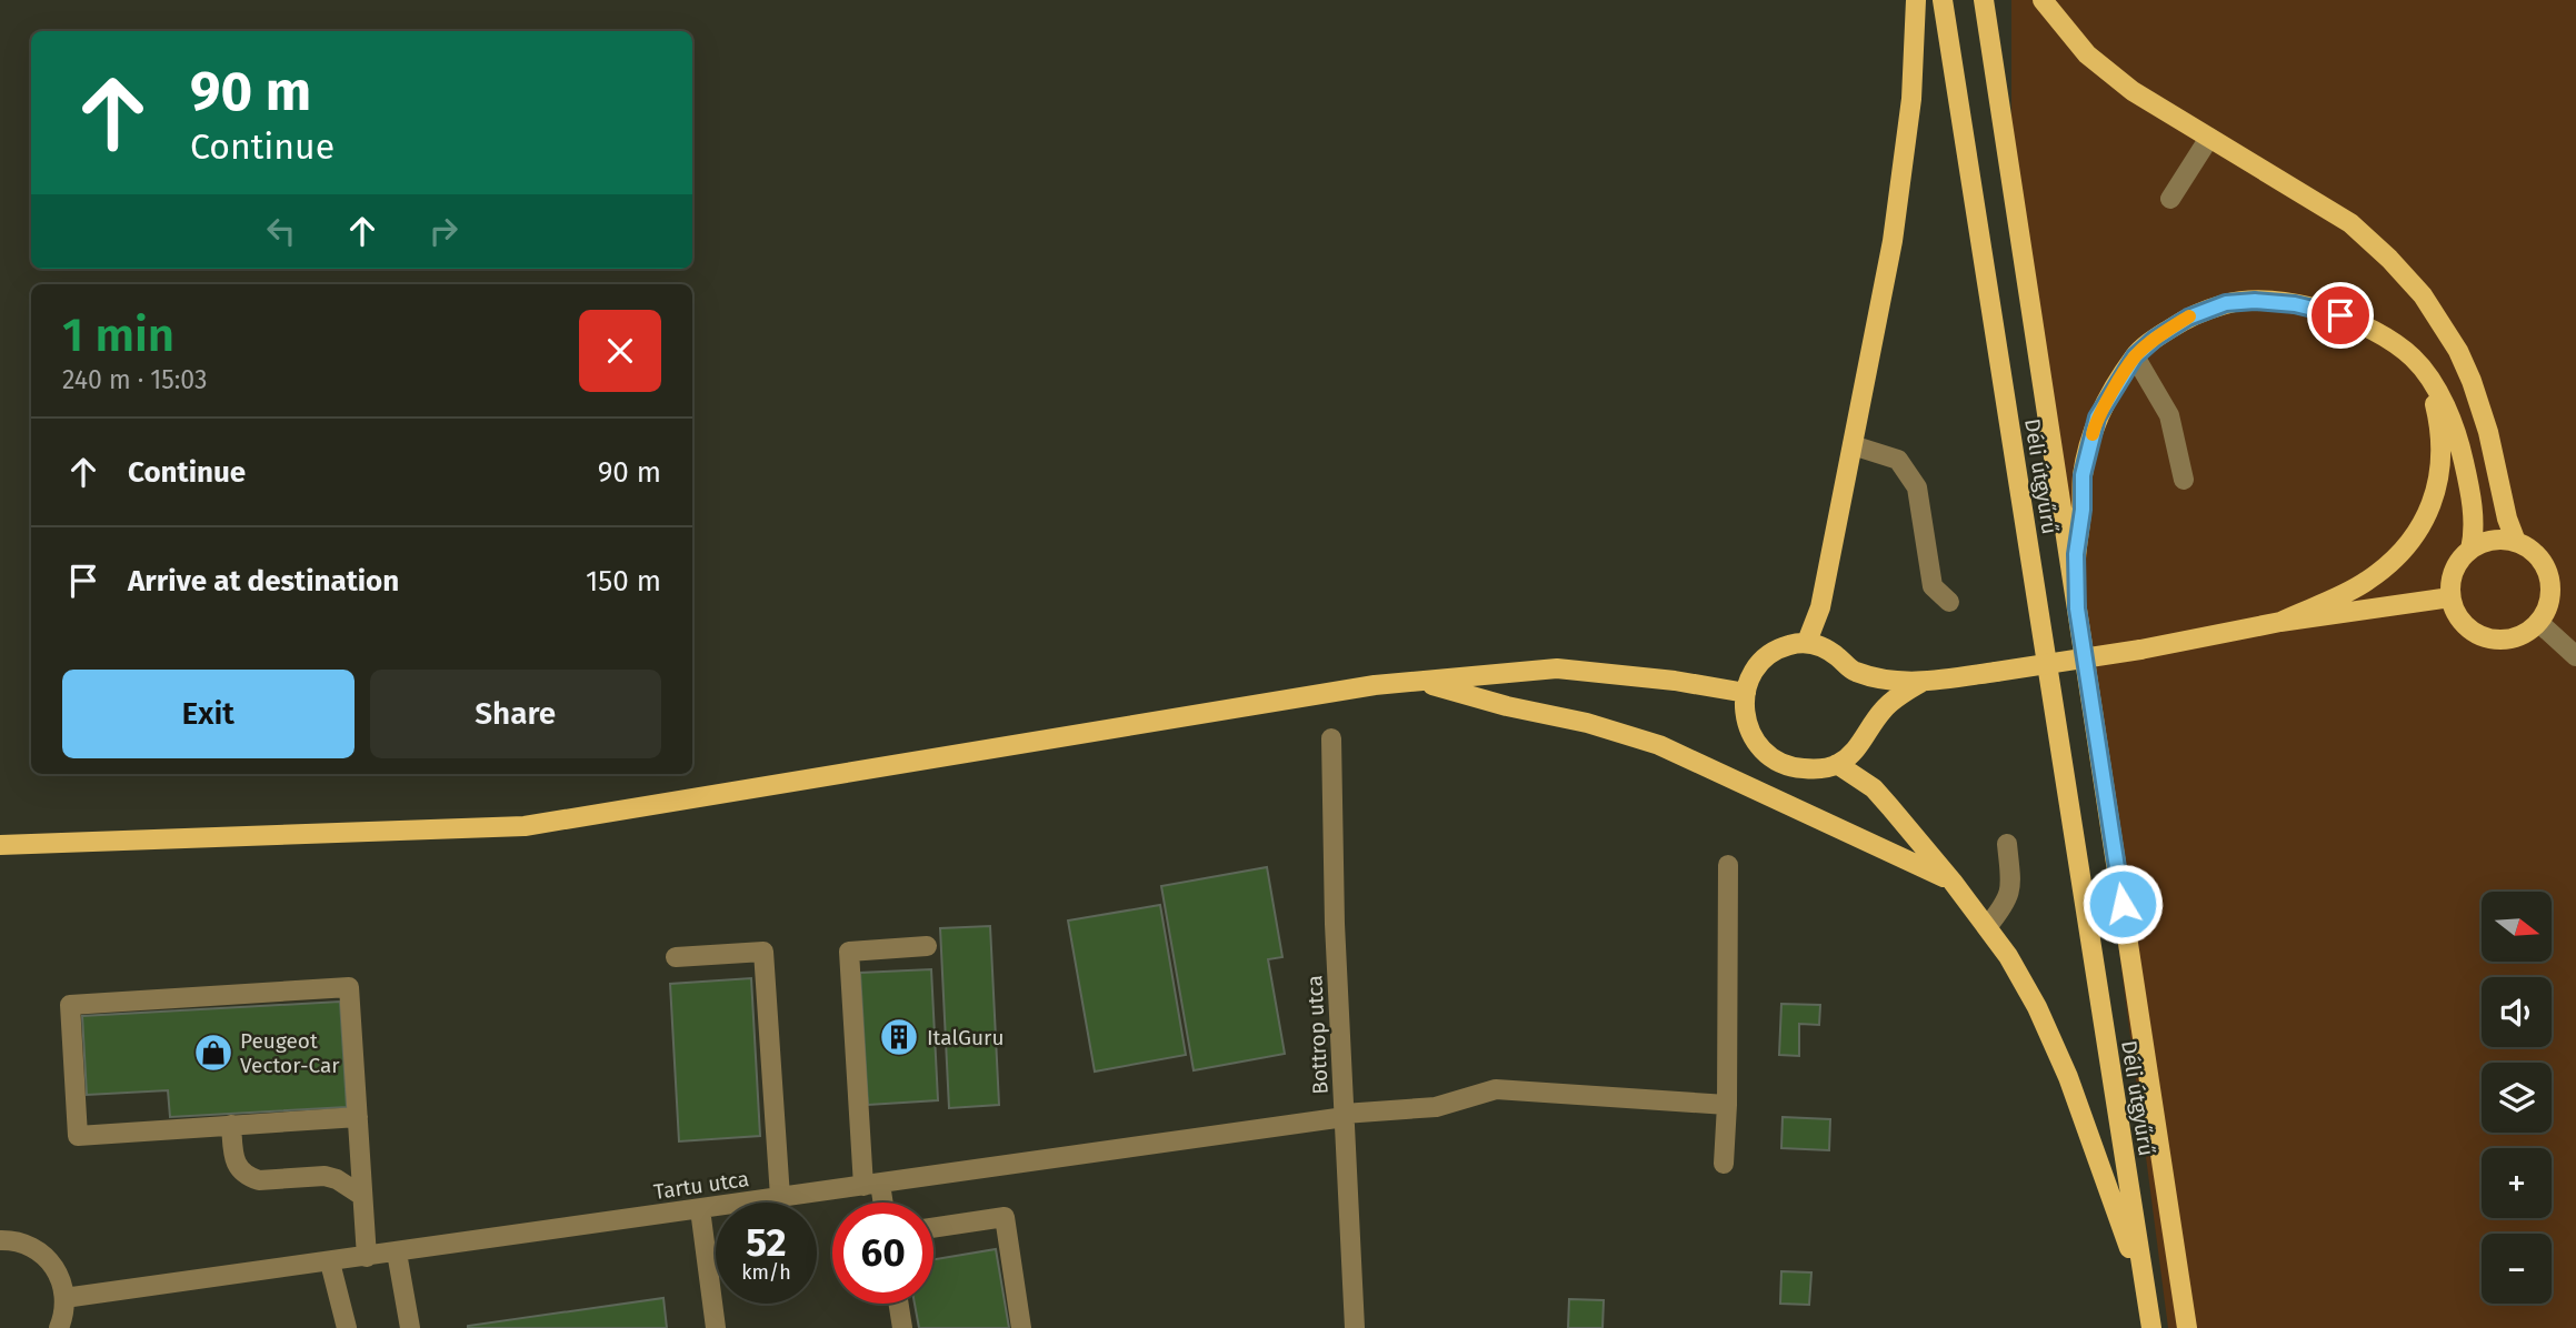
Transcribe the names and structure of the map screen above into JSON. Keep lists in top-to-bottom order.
{
  "streets": {
    "main road": ["Déli útgyűrű"],
    "street": ["Bottrop utca", "Tartu utca"]
  },
  "crossings": [
    ["Bottrop utca", "Tartu utca"]
  ],
  "places": {
    "building": ["ItalGuru"],
    "shop": ["Peugeot Vector-Car"]
  },
  "north": "right",
  "page": {
    "turn": ["90 m", "Continue"],
    "heading": ["1 min", "240 m · 15:03"],
    "list": [
      {
        "name": "Continue",
        "value": "90 m"
      },
      {
        "name": "Arrive at destination",
        "value": "150 m"
      }
    ],
    "buttons": ["Exit", "Share"],
    "map_buttons": ["+", "−"],
    "speed": "52 km/h",
    "limit": "60"
  }
}
